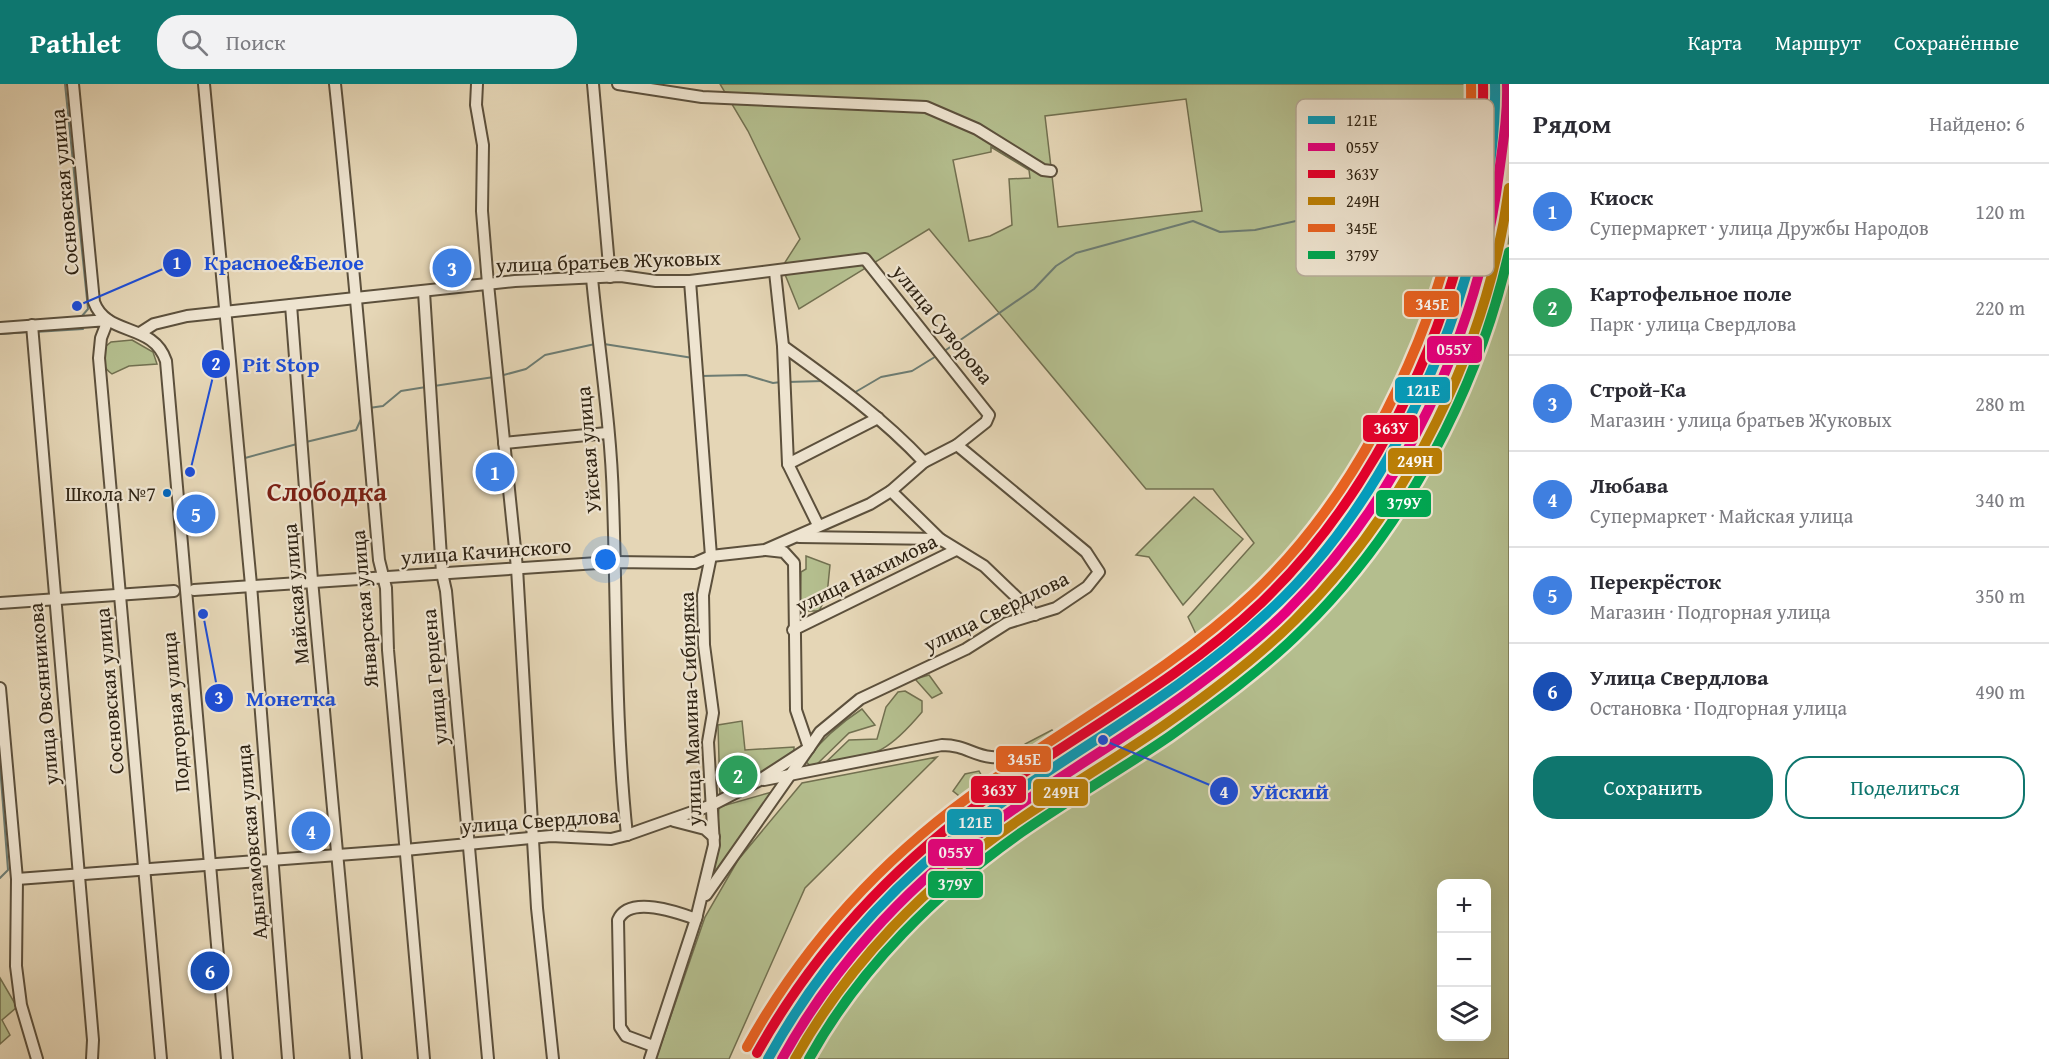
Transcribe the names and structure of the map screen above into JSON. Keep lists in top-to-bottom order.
{
  "streets": {
    "street": [
      "Сосновская улица",
      "улица братьев Жуковых",
      "улица Суворова",
      "Уйская улица",
      "улица Качинского",
      "улица Нахимова",
      "Майская улица",
      "Январская улица",
      "улица Свердлова",
      "улица Герцена",
      "улица Овсянникова",
      "улица Мамина-Сибиряка",
      "Подгорная улица",
      "Адыгамовская улица"
    ]
  },
  "crossings": [
    ["Сосновская улица", "улица Свердлова"],
    ["улица братьев Жуковых", "улица Суворова"],
    ["улица братьев Жуковых", "Уйская улица"],
    ["улица братьев Жуковых", "Майская улица"],
    ["улица братьев Жуковых", "Январская улица"],
    ["улица братьев Жуковых", "улица Герцена"],
    ["улица братьев Жуковых", "улица Мамина-Сибиряка"],
    ["улица братьев Жуковых", "Подгорная улица"],
    ["улица братьев Жуковых", "Адыгамовская улица"],
    ["улица Суворова", "улица Качинского"],
    ["Уйская улица", "улица Качинского"],
    ["Уйская улица", "улица Свердлова"],
    ["улица Качинского", "Майская улица"],
    ["улица Качинского", "Январская улица"],
    ["улица Качинского", "улица Свердлова"],
    ["улица Качинского", "улица Герцена"],
    ["улица Качинского", "улица Мамина-Сибиряка"],
    ["улица Качинского", "Адыгамовская улица"],
    ["Майская улица", "улица Свердлова"],
    ["Январская улица", "улица Свердлова"],
    ["улица Свердлова", "улица Герцена"],
    ["улица Свердлова", "улица Овсянникова"],
    ["улица Свердлова", "улица Мамина-Сибиряка"],
    ["улица Свердлова", "Подгорная улица"],
    ["улица Свердлова", "Адыгамовская улица"]
  ],
  "districts": ["Слободка"],
  "places": [
    "Красное&Белое",
    "Pit Stop",
    "Школа №7",
    "Монетка",
    "Уйский"
  ],
  "lines": [
    "transit line 121Е",
    "transit line 055У",
    "transit line 363У",
    "transit line 345Е",
    "transit line 249Н",
    "transit line 379У"
  ],
  "legend": [
    "121Е",
    "055У",
    "363У",
    "249Н",
    "345Е",
    "379У"
  ],
  "page": {
    "header": "Pathlet",
    "search": "Поиск",
    "nav": ["Карта", "Маршрут", "Сохранённые"],
    "heading": ["Рядом", "Найдено: 6"],
    "list": [
      {
        "mark": "1",
        "name": "Киоск",
        "note": "Супермаркет · улица Дружбы Народов",
        "value": "120 m"
      },
      {
        "mark": "2",
        "name": "Картофельное поле",
        "note": "Парк · улица Свердлова",
        "value": "220 m"
      },
      {
        "mark": "3",
        "name": "Строй-Ка",
        "note": "Магазин · улица братьев Жуковых",
        "value": "280 m"
      },
      {
        "mark": "4",
        "name": "Любава",
        "note": "Супермаркет · Майская улица",
        "value": "340 m"
      },
      {
        "mark": "5",
        "name": "Перекрёсток",
        "note": "Магазин · Подгорная улица",
        "value": "350 m"
      },
      {
        "mark": "6",
        "name": "Улица Свердлова",
        "note": "Остановка · Подгорная улица",
        "value": "490 m"
      }
    ],
    "pins": [
      "3",
      "1",
      "5",
      "2",
      "4",
      "6"
    ],
    "buttons": ["Сохранить", "Поделиться"],
    "map_buttons": ["+", "−"]
  }
}
